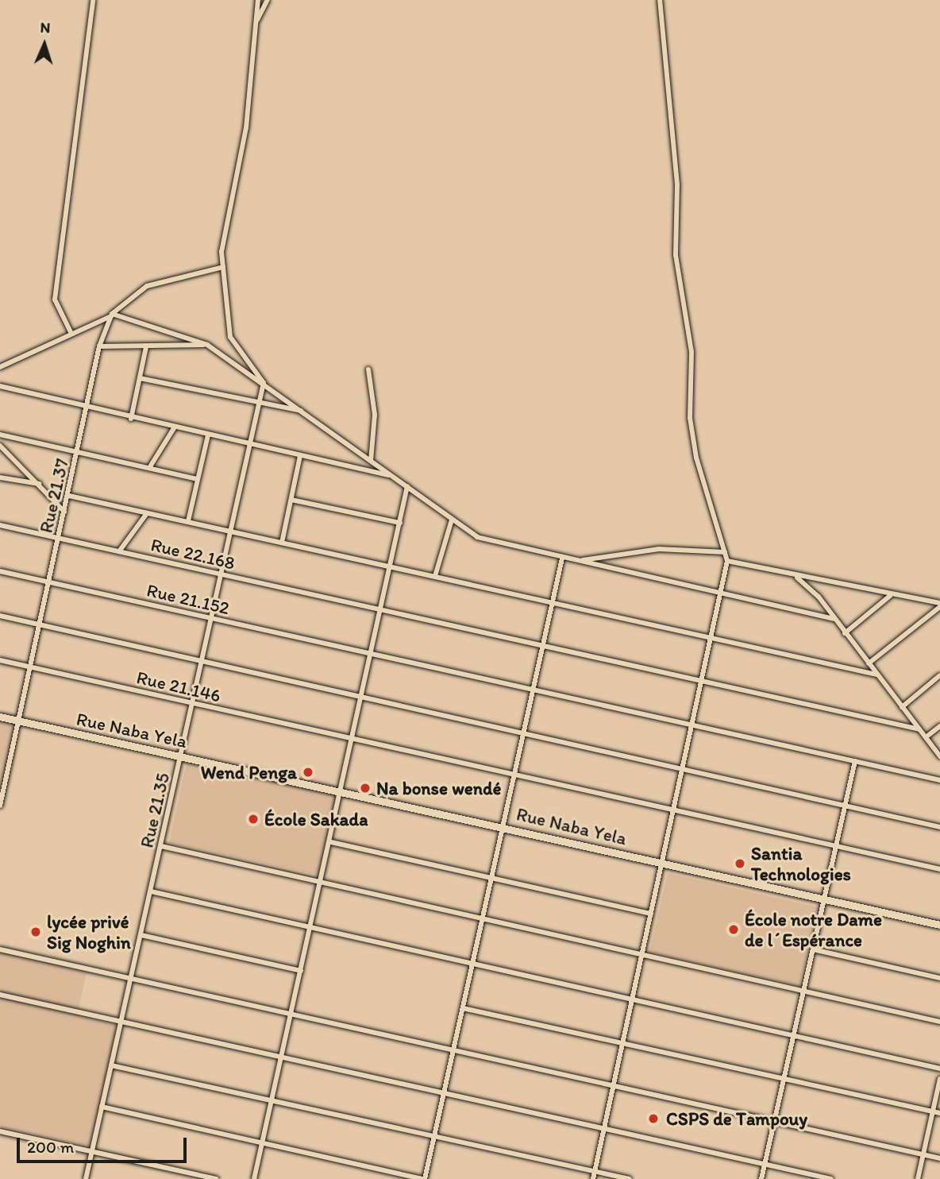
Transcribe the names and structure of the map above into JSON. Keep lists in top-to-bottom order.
{
  "streets": {
    "street": [
      "Rue 21.37",
      "Rue 22.168",
      "Rue 21.152",
      "Rue 21.146",
      "Rue Naba Yela",
      "Rue 21.35"
    ]
  },
  "crossings": [
    ["Rue 21.37", "Rue 22.168"],
    ["Rue 21.37", "Rue 21.152"],
    ["Rue 21.37", "Rue 21.146"],
    ["Rue 21.37", "Rue Naba Yela"],
    ["Rue 22.168", "Rue 21.35"],
    ["Rue 21.152", "Rue 21.35"],
    ["Rue 21.146", "Rue 21.35"],
    ["Rue Naba Yela", "Rue 21.35"]
  ],
  "places": [
    "Wend Penga",
    "Na bonse wendé",
    "École Sakada",
    "Santia Technologies",
    "École notre Dame de l´Espérance",
    "lycée privé Sig Noghin",
    "CSPS de Tampouy"
  ],
  "scale_bar": "200 m",
  "north": "top"
}
